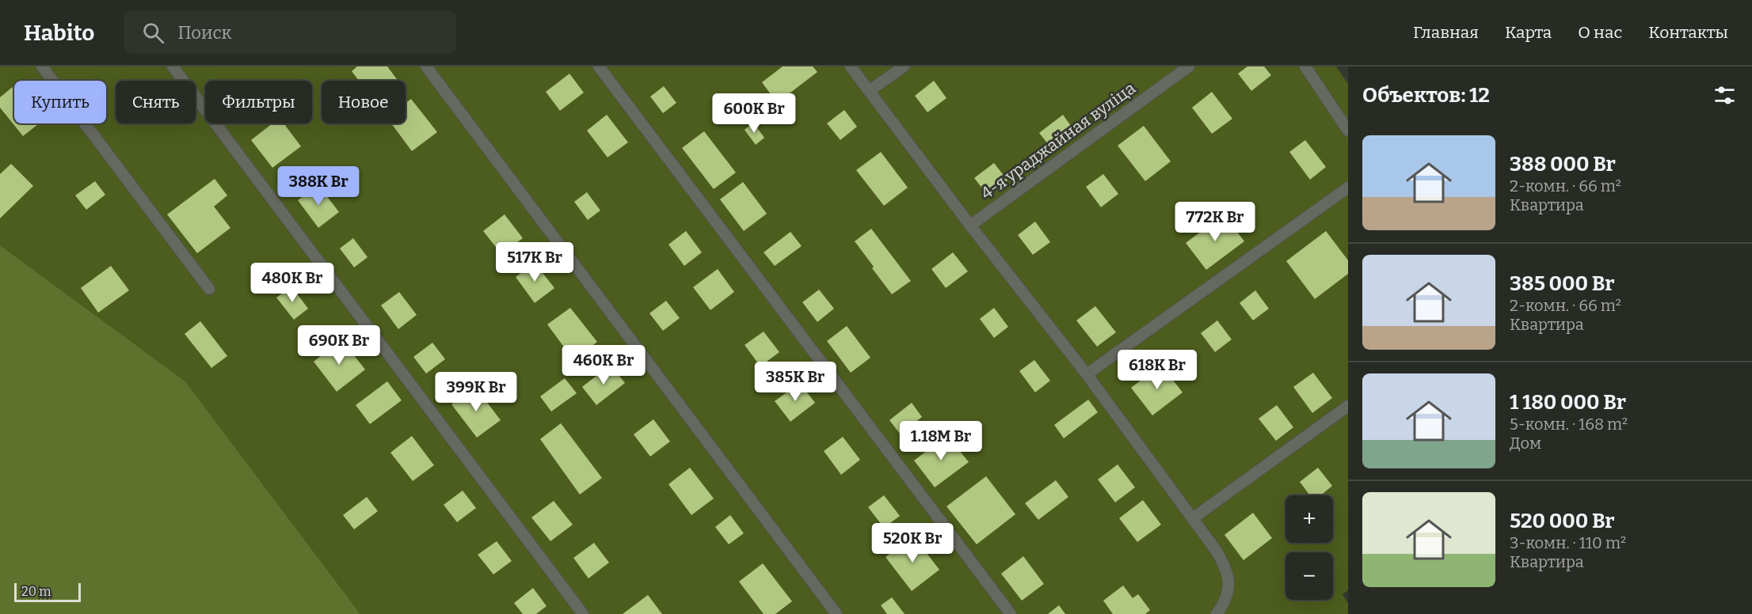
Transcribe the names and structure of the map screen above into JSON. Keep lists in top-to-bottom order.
{
  "streets": {
    "lane": ["4-я ураджайная вуліца"]
  },
  "scale_bar": "20 m",
  "page": {
    "header": "Habito",
    "search": "Поиск",
    "nav": [
      "Главная",
      "Карта",
      "О нас",
      "Контакты"
    ],
    "heading": "Объектов: 12",
    "chip": [
      "Купить",
      "Снять",
      "Фильтры",
      "Новое"
    ],
    "price": [
      "600K Br",
      "388K Br",
      "772K Br",
      "517K Br",
      "480K Br",
      "690K Br",
      "460K Br",
      "618K Br",
      "385K Br",
      "399K Br",
      "1.18M Br",
      "520K Br"
    ],
    "list": [
      {
        "name": "388 000 Br",
        "note": "2-комн. · 66 m² · Квартира"
      },
      {
        "name": "385 000 Br",
        "note": "2-комн. · 66 m² · Квартира"
      },
      {
        "name": "1 180 000 Br",
        "note": "5-комн. · 168 m² · Дом"
      },
      {
        "name": "520 000 Br",
        "note": "3-комн. · 110 m² · Квартира"
      }
    ],
    "map_buttons": ["+", "−"],
    "scale": "20 m"
  }
}
